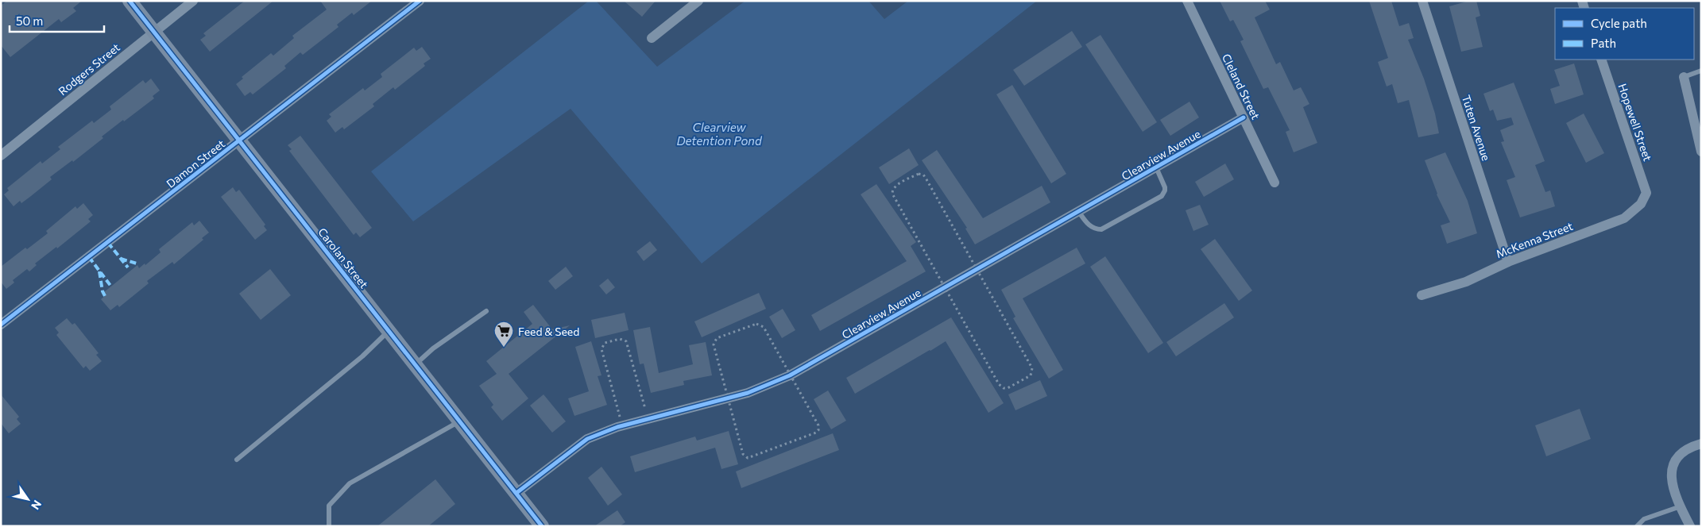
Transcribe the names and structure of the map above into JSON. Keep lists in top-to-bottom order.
{
  "streets": {
    "street": [
      "Rodgers Street",
      "Cleland Street",
      "Hopewell Street",
      "Tuten Avenue",
      "Clearview Avenue",
      "Damon Street",
      "McKenna Street",
      "Carolan Street"
    ]
  },
  "crossings": [
    ["Rodgers Street", "Carolan Street"],
    ["Cleland Street", "Clearview Avenue"],
    ["Hopewell Street", "McKenna Street"],
    ["Tuten Avenue", "McKenna Street"],
    ["Clearview Avenue", "Carolan Street"],
    ["Damon Street", "Carolan Street"]
  ],
  "water": ["Clearview Detention Pond"],
  "places": {
    "supermarket": ["Feed & Seed"]
  },
  "legend": ["Cycle path", "Path"],
  "scale_bar": "50 m",
  "north": "bottom right"
}
